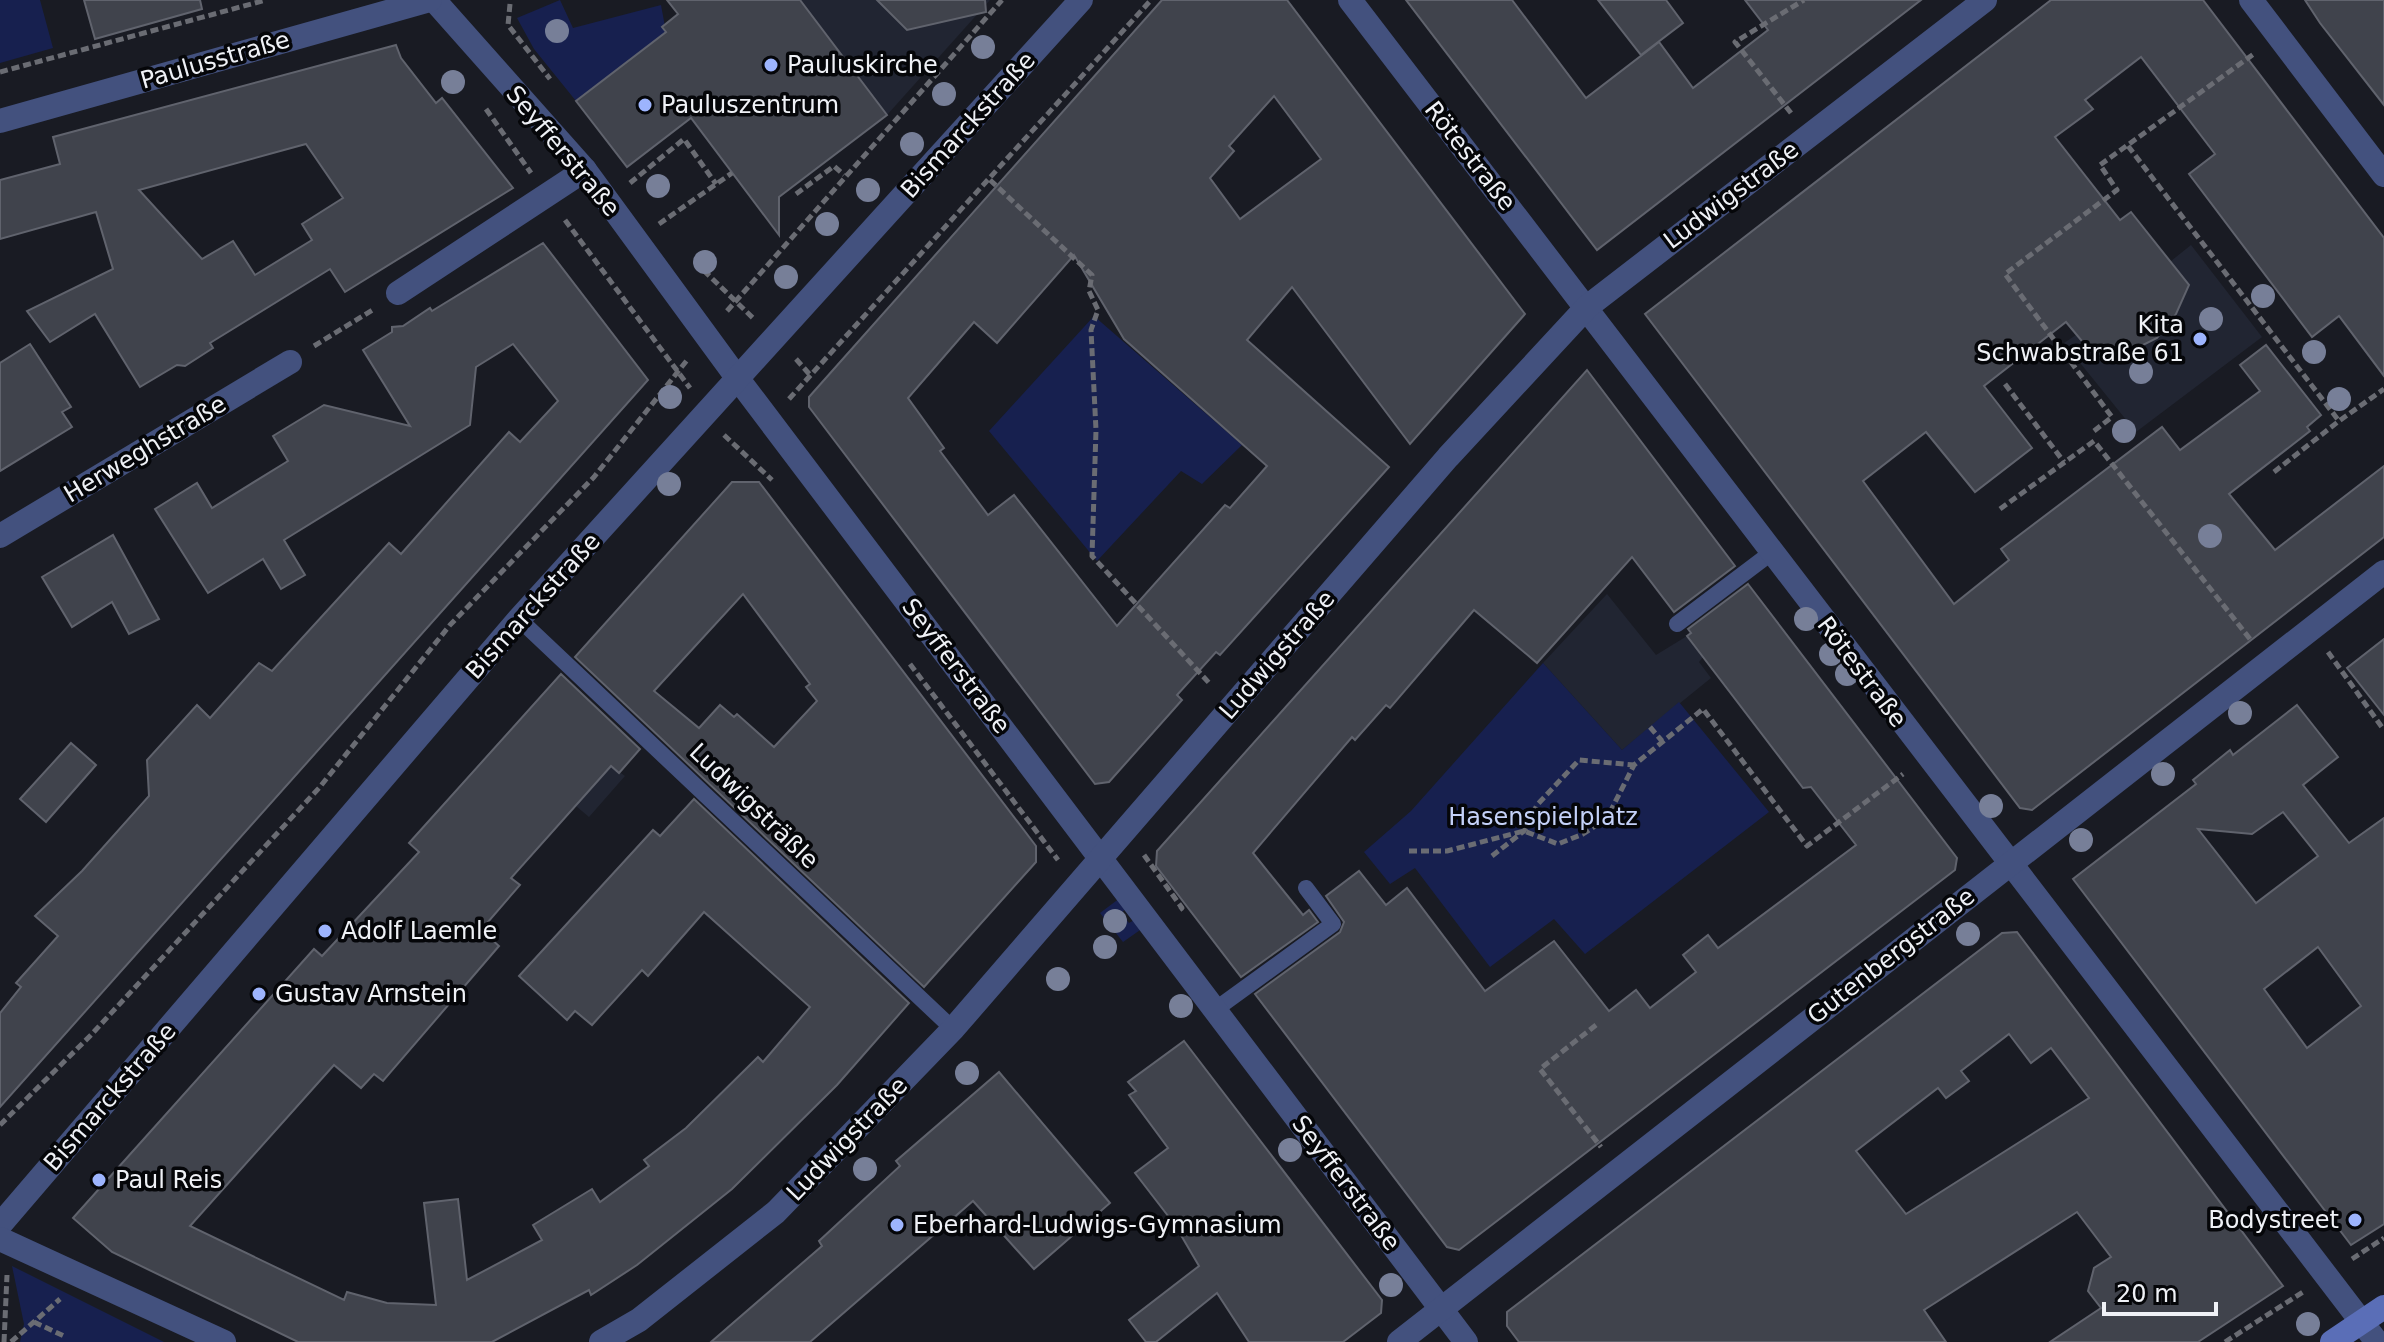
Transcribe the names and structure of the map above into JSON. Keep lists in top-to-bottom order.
{
  "streets": {
    "street": [
      "Paulusstraße",
      "Bismarckstraße",
      "Seyfferstraße",
      "Rötestraße",
      "Ludwigstraße",
      "Herweghstraße",
      "Gutenbergstraße"
    ],
    "lane": ["Ludwigsträßle"]
  },
  "crossings": [
    ["Paulusstraße", "Seyfferstraße"],
    ["Bismarckstraße", "Seyfferstraße"],
    ["Bismarckstraße", "Ludwigsträßle"],
    ["Seyfferstraße", "Ludwigstraße"],
    ["Seyfferstraße", "Gutenbergstraße"],
    ["Rötestraße", "Ludwigstraße"],
    ["Rötestraße", "Gutenbergstraße"],
    ["Ludwigstraße", "Ludwigsträßle"]
  ],
  "parks": ["Hasenspielplatz"],
  "places": [
    "Pauluskirche",
    "Pauluszentrum",
    "Kita Schwabstraße 61",
    "Adolf Laemle",
    "Gustav Arnstein",
    "Paul Reis",
    "Bodystreet",
    "Eberhard-Ludwigs-Gymnasium"
  ],
  "scale_bar": "20 m"
}
